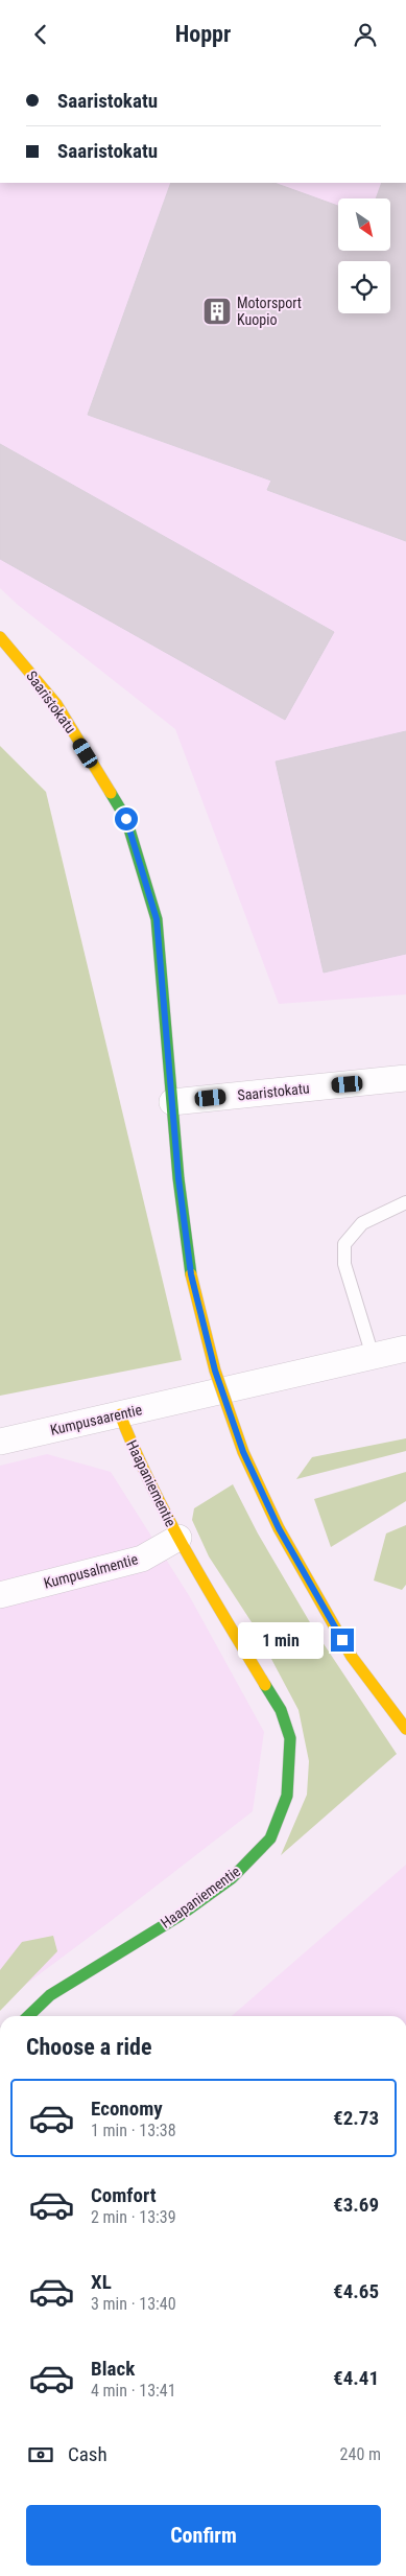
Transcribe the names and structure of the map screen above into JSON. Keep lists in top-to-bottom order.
{
  "streets": {
    "main road": ["Saaristokatu", "Haapaniementie"],
    "street": ["Kumpusaarentie", "Kumpusalmentie"]
  },
  "crossings": [
    ["Kumpusaarentie", "Haapaniementie"],
    ["Haapaniementie", "Kumpusalmentie"]
  ],
  "places": {
    "building": ["Motorsport Kuopio"]
  },
  "north": "bottom right",
  "page": {
    "header": "Hoppr",
    "banner": ["Saaristokatu", "Saaristokatu"],
    "bubble": "1 min",
    "heading": "Choose a ride",
    "list": [
      {
        "name": "Economy",
        "note": "1 min · 13:38",
        "value": "€2.73"
      },
      {
        "name": "Comfort",
        "note": "2 min · 13:39",
        "value": "€3.69"
      },
      {
        "name": "XL",
        "note": "3 min · 13:40",
        "value": "€4.65"
      },
      {
        "name": "Black",
        "note": "4 min · 13:41",
        "value": "€4.41"
      }
    ],
    "pay": ["Cash", "240 m"],
    "buttons": "Confirm"
  }
}
